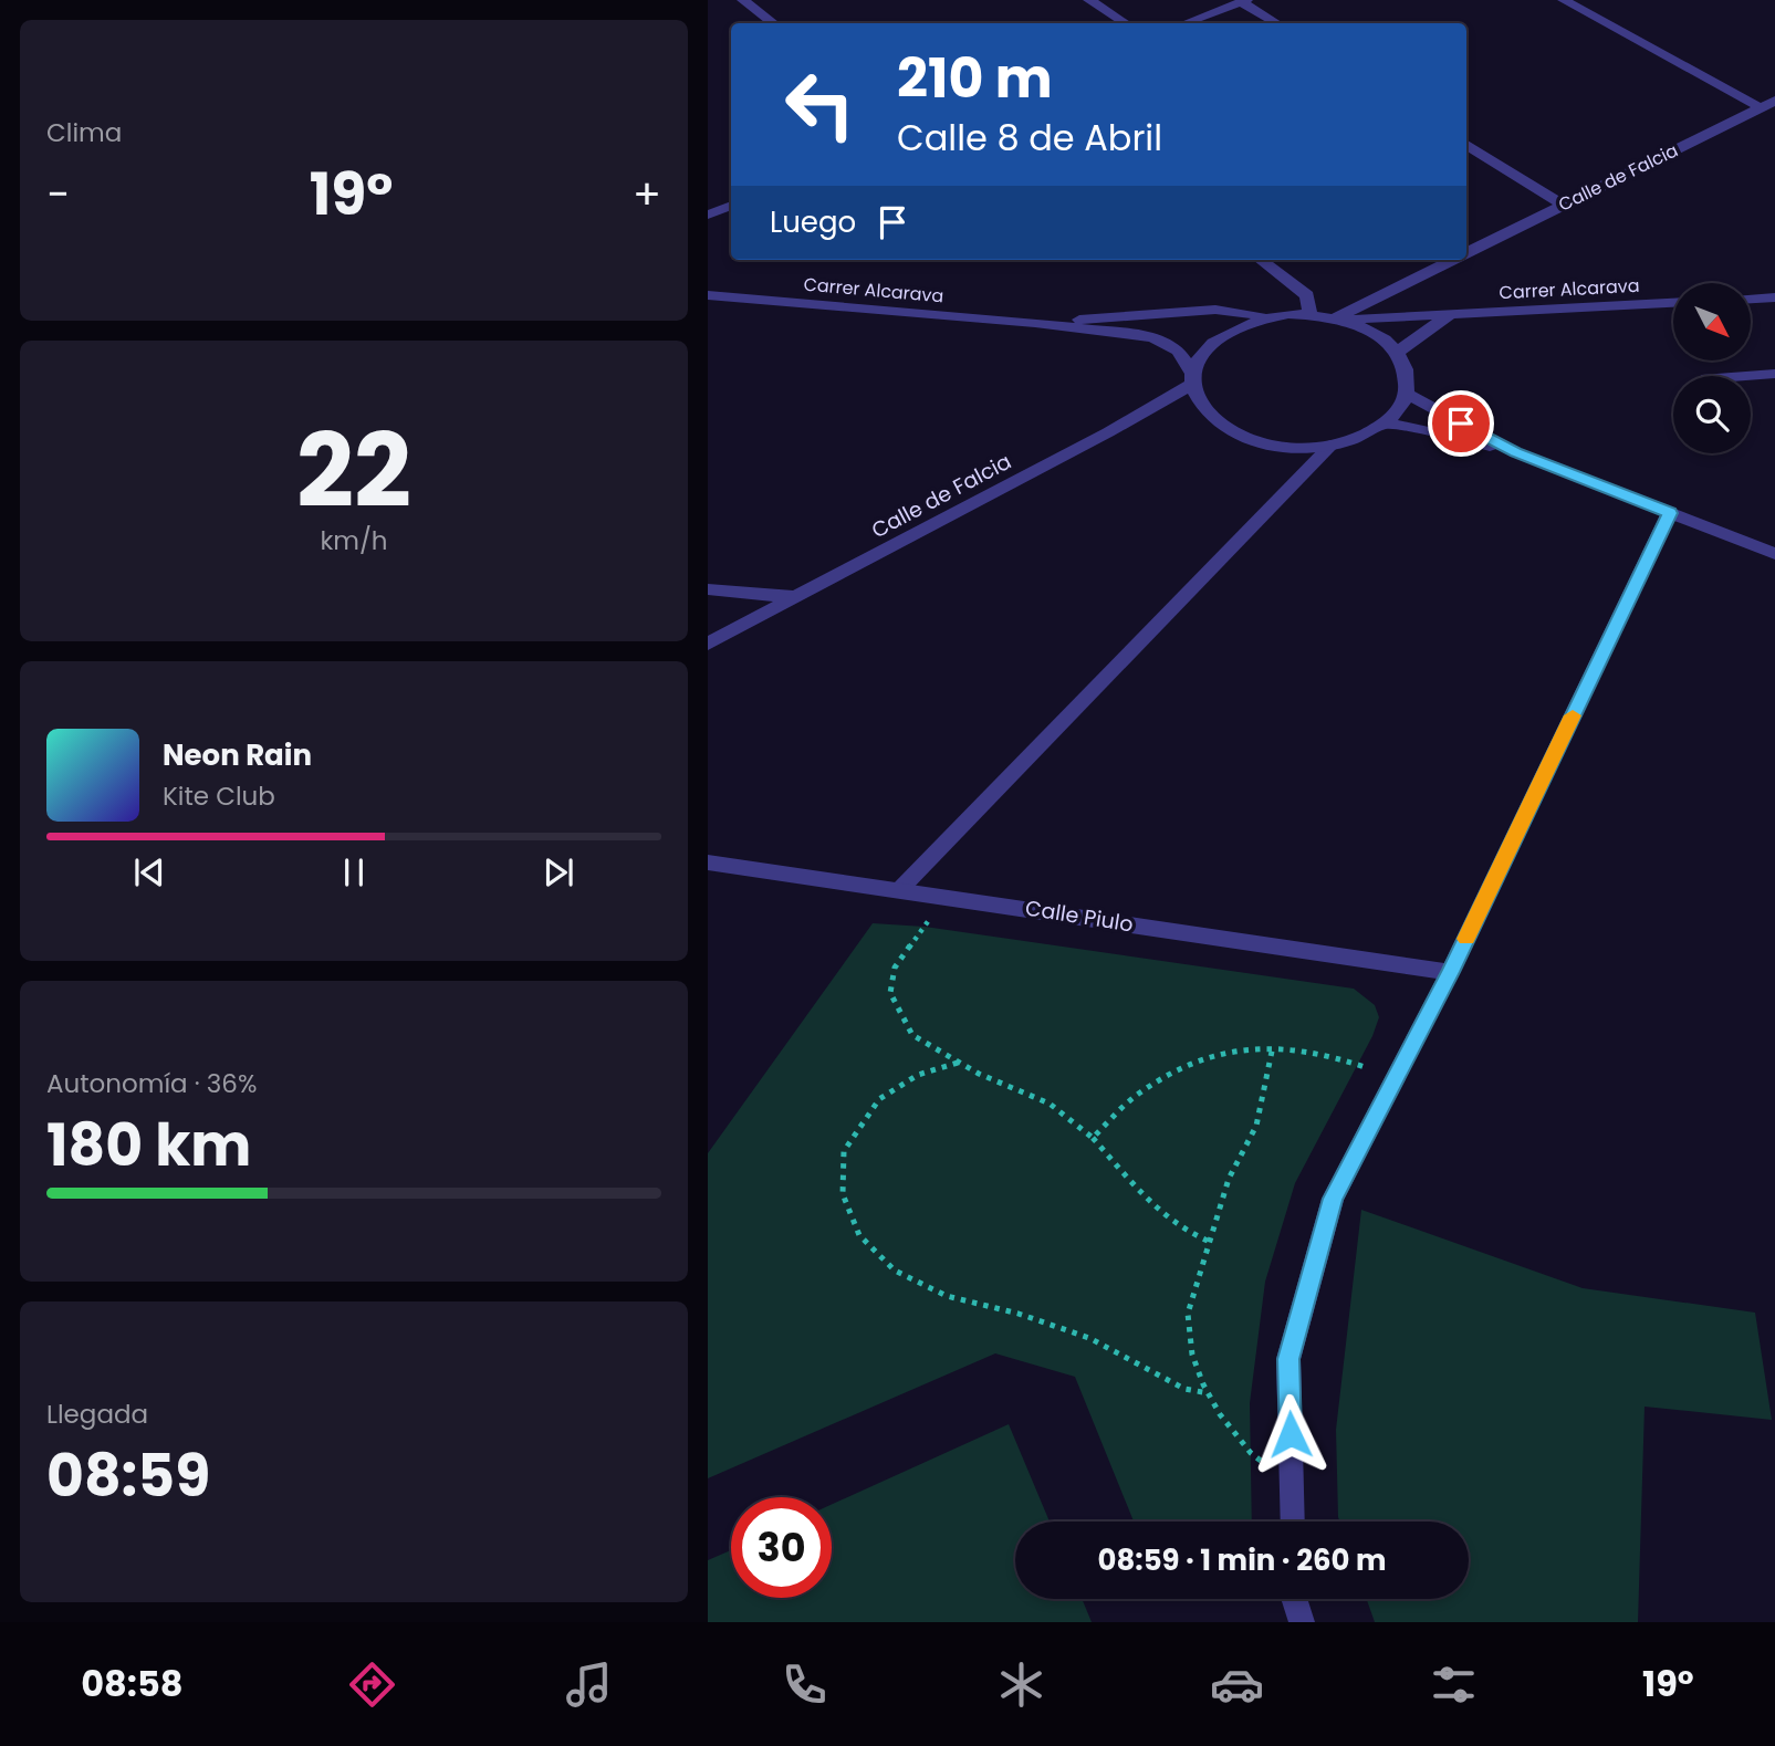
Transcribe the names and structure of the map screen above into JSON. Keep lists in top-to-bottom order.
{
  "streets": {
    "street": ["Calle de Falcia", "Carrer Alcarava", "Calle Piulo"]
  },
  "crossings": [
    ["Calle de Falcia", "Carrer Alcarava"]
  ],
  "north": "bottom right",
  "page": {
    "tile": [
      "Clima",
      ["22", "km/h"],
      ["Autonomía · 36%", "180 km"],
      ["Llegada", "08:59"]
    ],
    "turn": ["210 m", "Calle 8 de Abril"],
    "heat": ["−", "19°", "+"],
    "then": "Luego",
    "song": ["Neon Rain", "Kite Club"],
    "limit": "30",
    "trip": "08:59 · 1 min · 260 m",
    "tabs": ["08:58", "19°"]
  }
}
